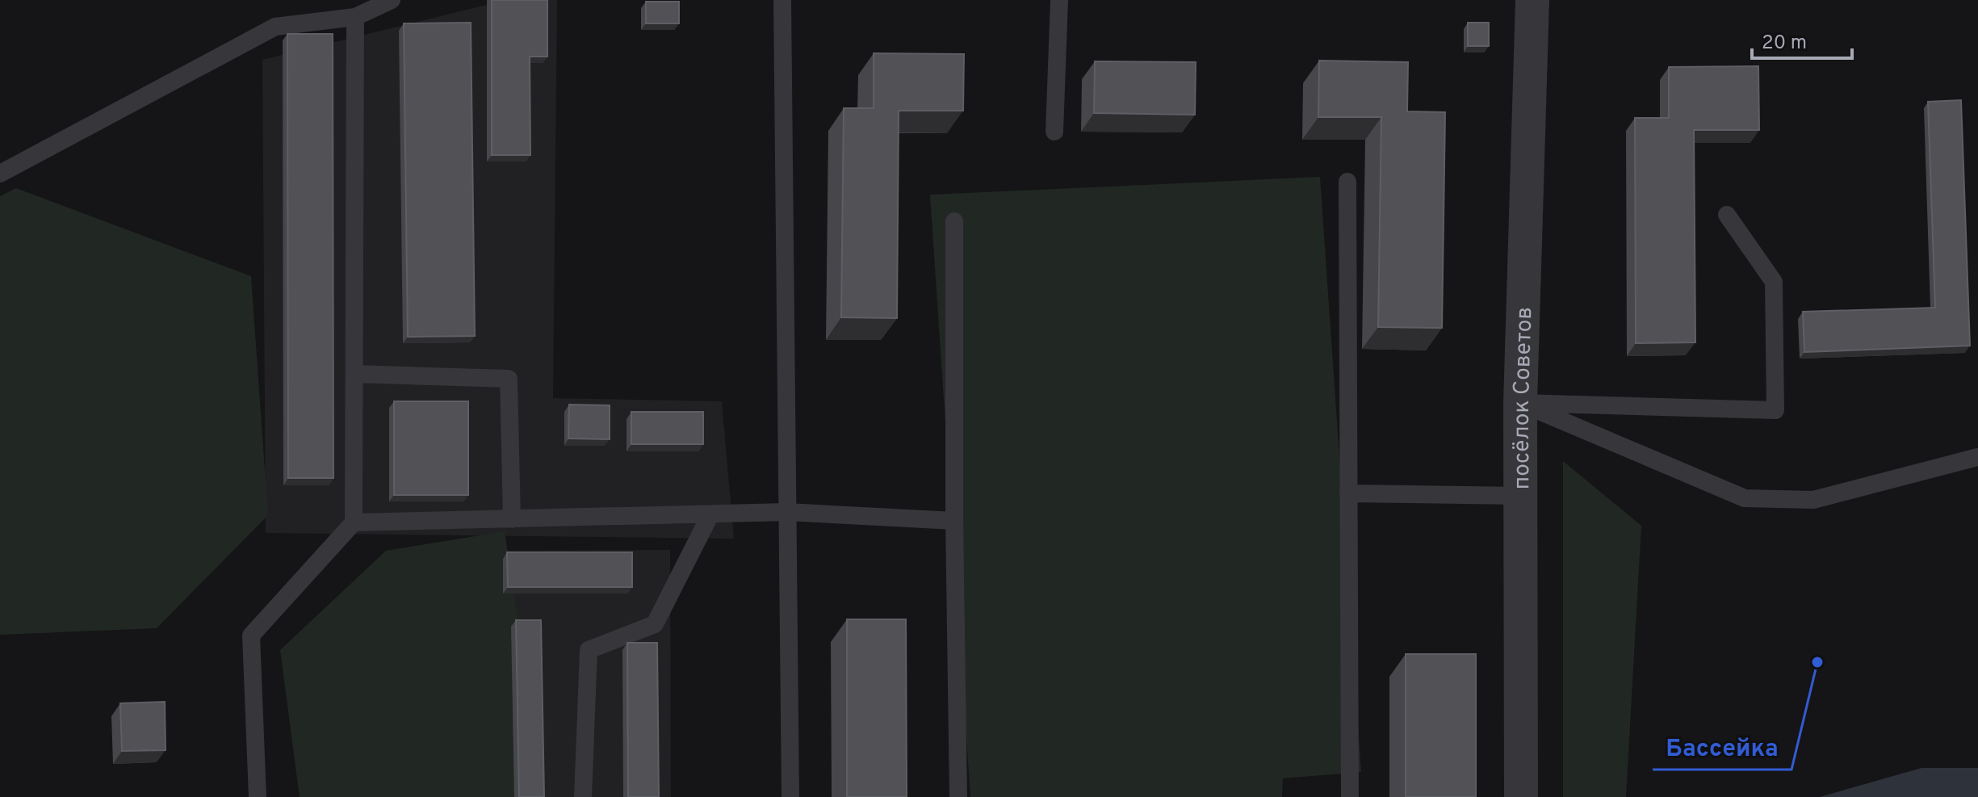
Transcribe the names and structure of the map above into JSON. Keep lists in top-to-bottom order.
{
  "streets": {
    "street": ["посёлок Советов"]
  },
  "places": ["Бассейка"],
  "scale_bar": "20 m"
}
